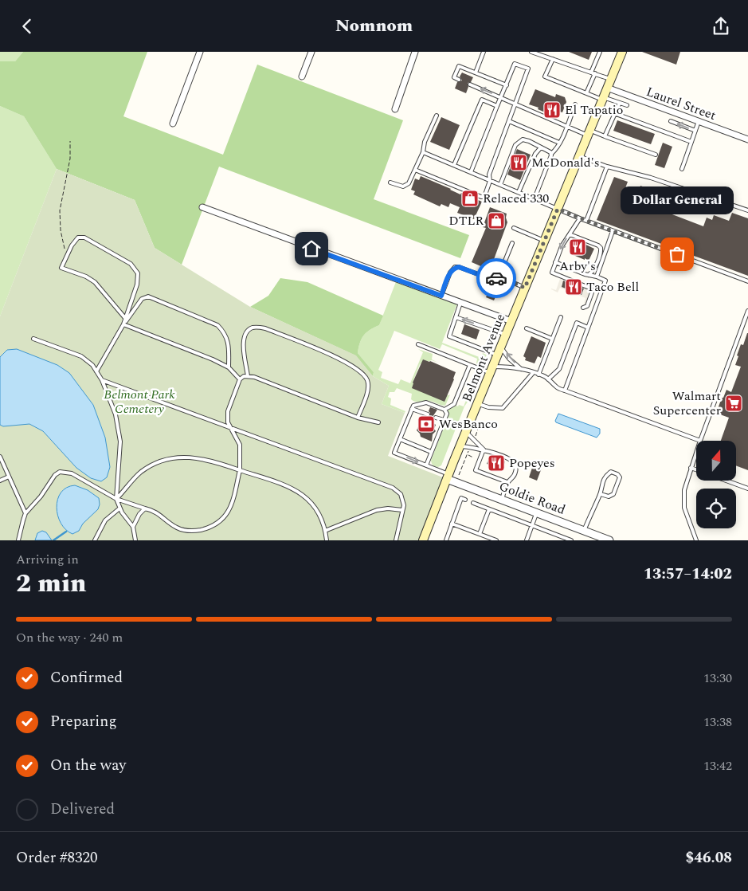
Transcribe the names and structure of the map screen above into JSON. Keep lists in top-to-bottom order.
{
  "streets": {
    "main road": ["Belmont Avenue"],
    "street": ["Laurel Street", "Goldie Road"]
  },
  "crossings": [
    ["Laurel Street", "Belmont Avenue"],
    ["Belmont Avenue", "Goldie Road"]
  ],
  "parks": ["Belmont Park Cemetery"],
  "places": {
    "restaurant": [
      "El Tapatio",
      "McDonald's",
      "Arby's",
      "Taco Bell",
      "Popeyes"
    ],
    "shop": ["Relaced 330", "DTLR"],
    "other": ["Dollar General"],
    "supermarket": ["Walmart Supercenter"],
    "bank": ["WesBanco"]
  },
  "north": "top",
  "page": {
    "header": "Nomnom",
    "bubble": "Dollar General",
    "heading": ["2 min", "Arriving in", "13:57–14:02"],
    "panel": ["Order #8320", "$46.08"],
    "bar": "On the way · 240 m",
    "list": [
      ["Confirmed", "13:30"],
      ["Preparing", "13:38"],
      ["On the way", "13:42"],
      "Delivered"
    ]
  }
}
